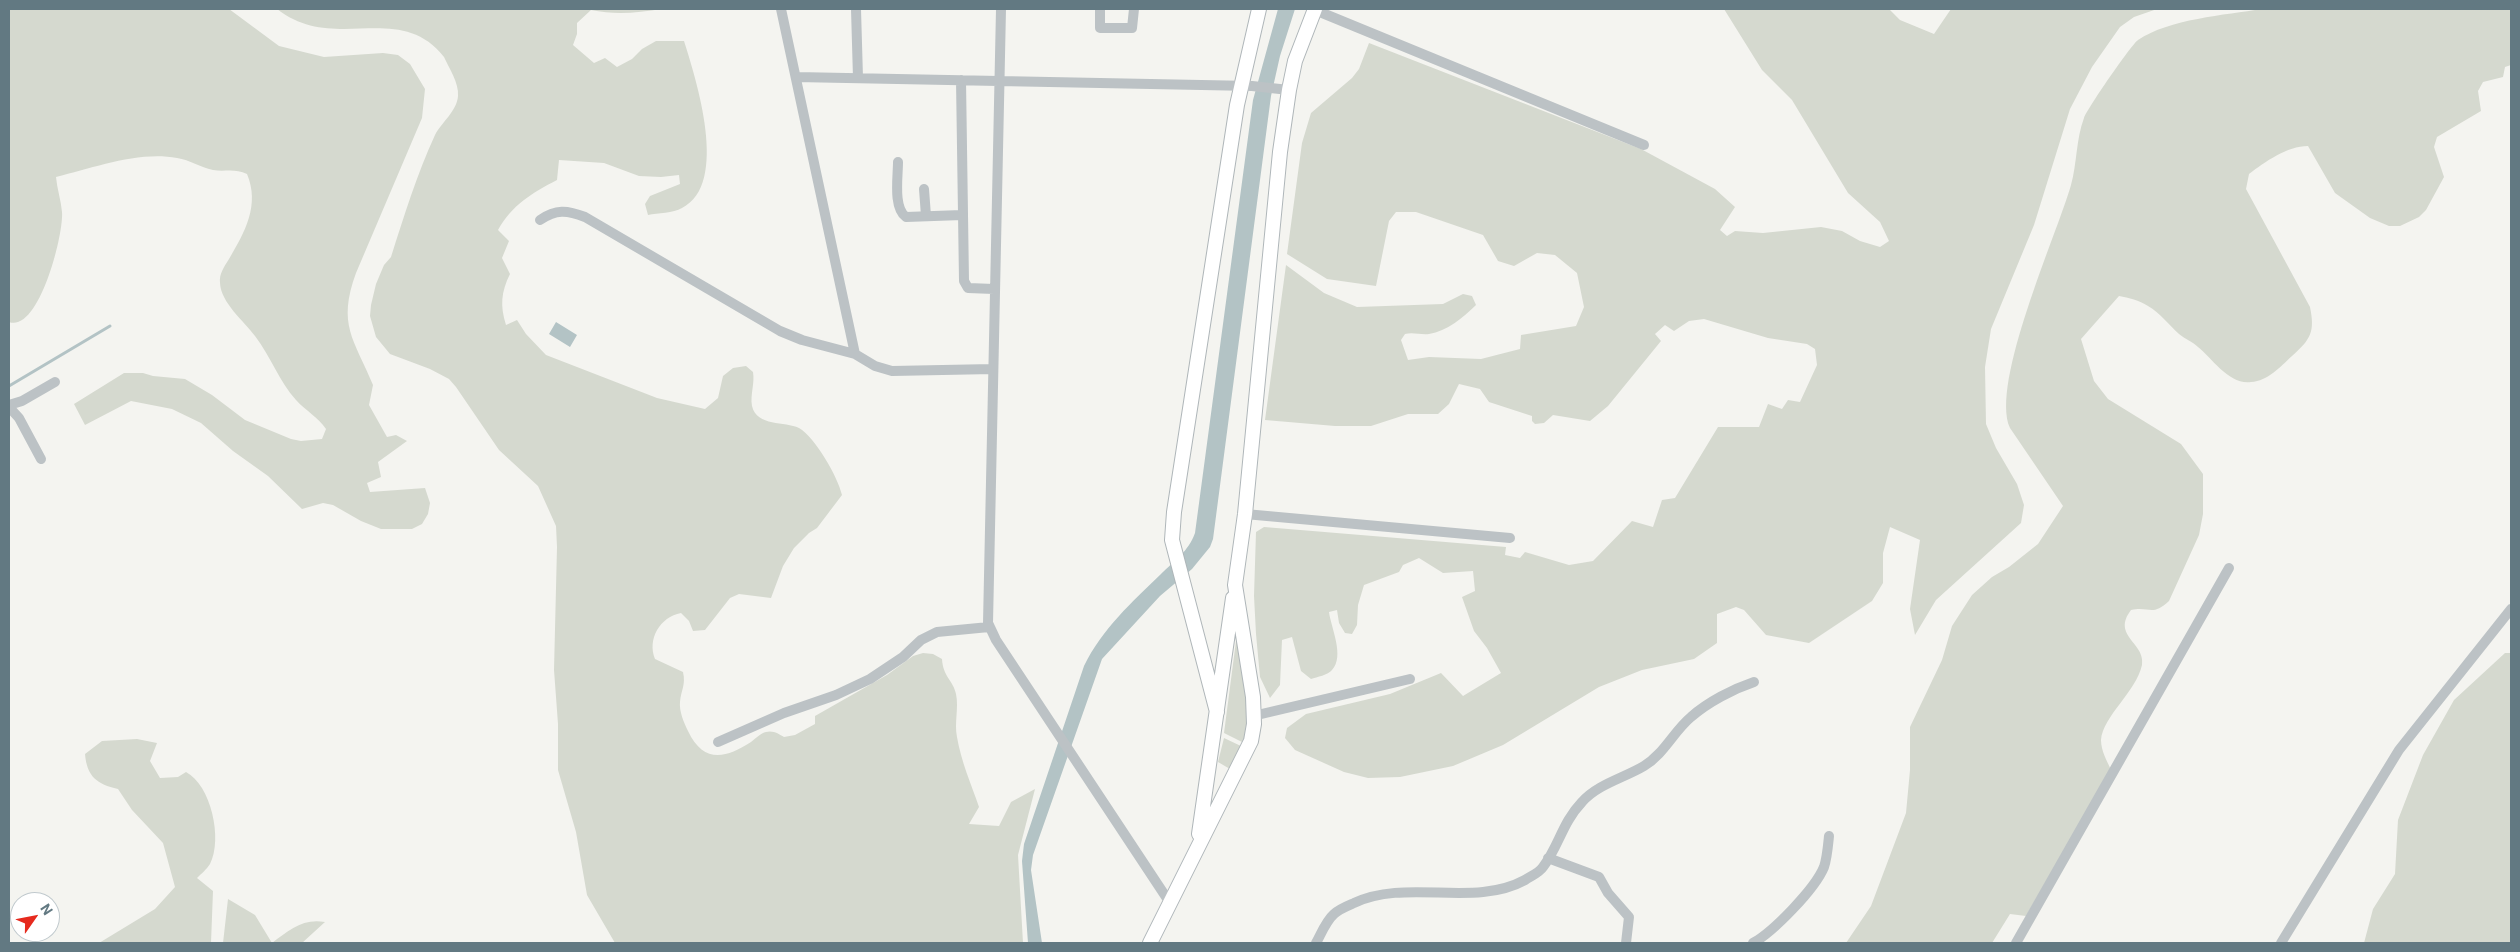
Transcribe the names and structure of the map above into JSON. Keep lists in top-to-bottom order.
{
  "north": "top right"
}
